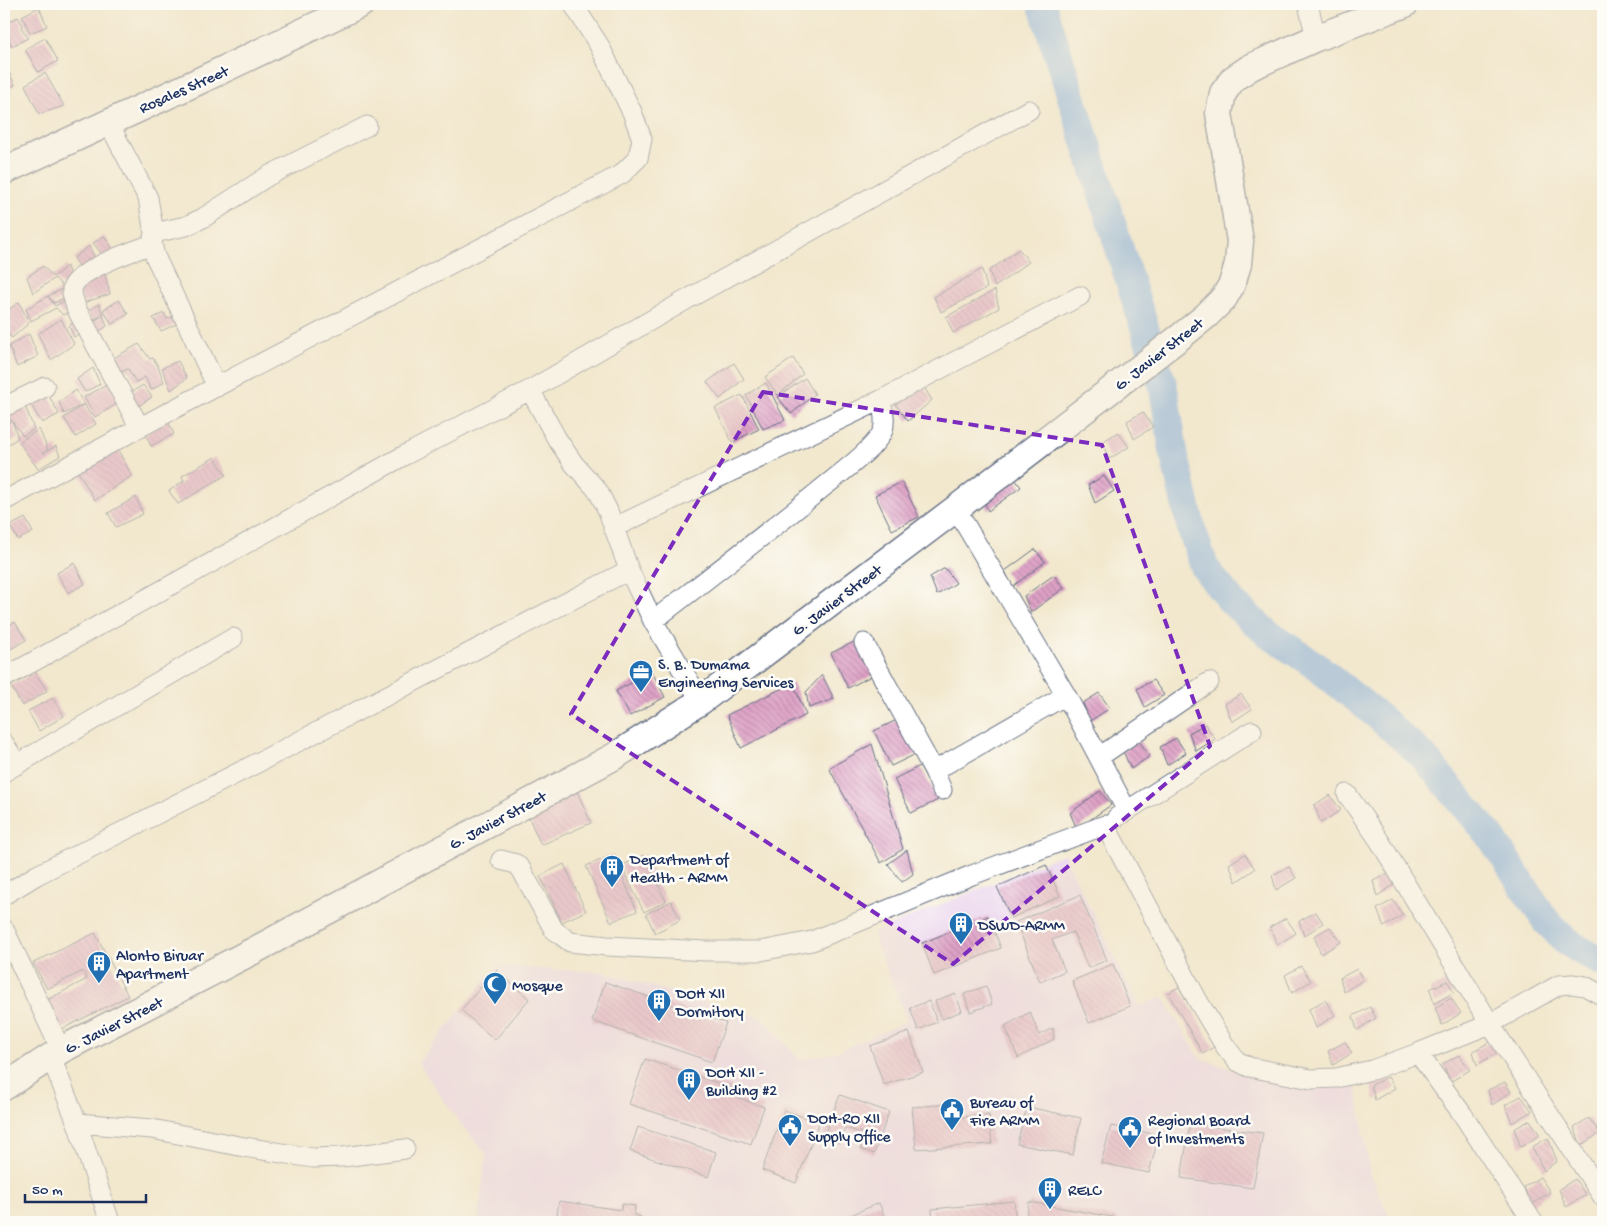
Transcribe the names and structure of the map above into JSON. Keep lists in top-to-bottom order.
{
  "streets": {
    "street": ["Rosales Street", "G. Javier Street"]
  },
  "places": {
    "office": ["S. B. Dumama Engineering Services"],
    "building": [
      "Department of Health - ARMM",
      "DSWD-ARMM",
      "Alonto Biruar Apartment",
      "DOH XII Dormitory",
      "DOH XII - Building #2",
      "RELC"
    ],
    "mosque": ["Mosque"],
    "public building": ["Bureau of Fire ARMM", "DOH-RO XII Supply Office", "Regional Board of Investments"]
  },
  "scale_bar": "50 m"
}
